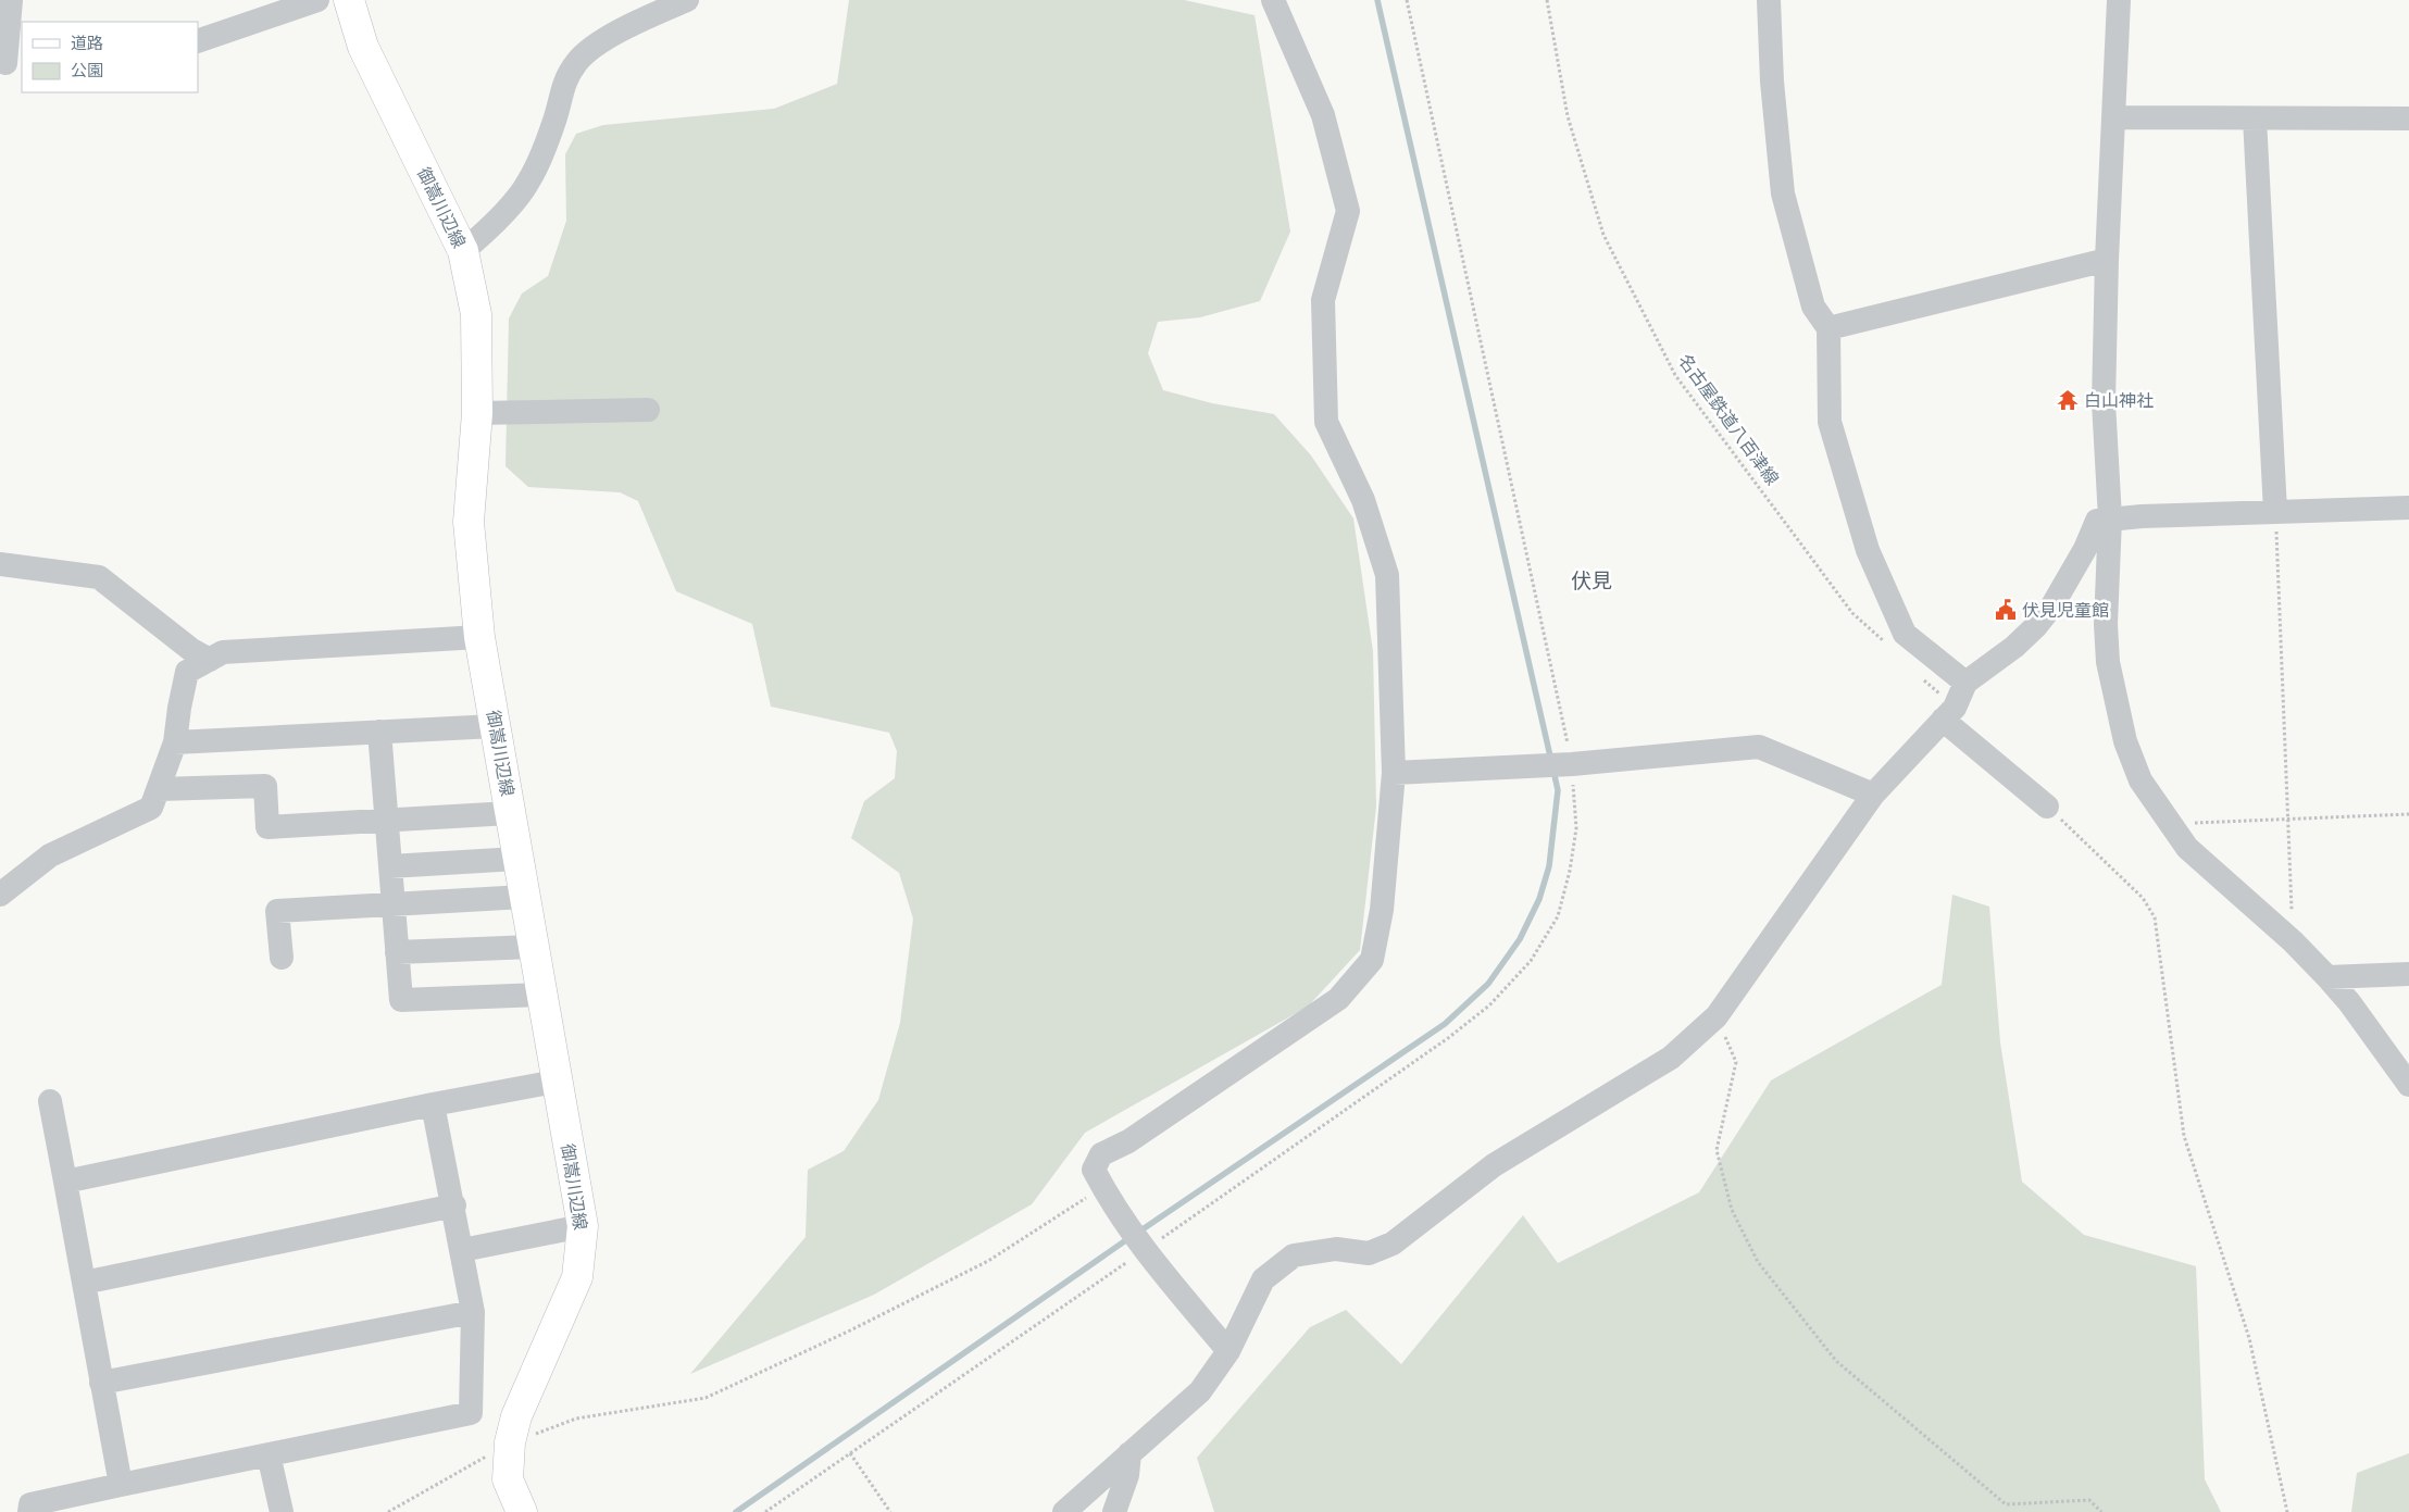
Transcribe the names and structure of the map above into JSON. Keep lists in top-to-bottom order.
{
  "streets": {
    "main road": ["御嵩川辺線"],
    "path": ["名古屋鉄道八百津線"]
  },
  "districts": ["伏見"],
  "places": {
    "temple": ["白山神社"],
    "public building": ["伏見児童館"]
  },
  "legend": ["道路", "公園"]
}
